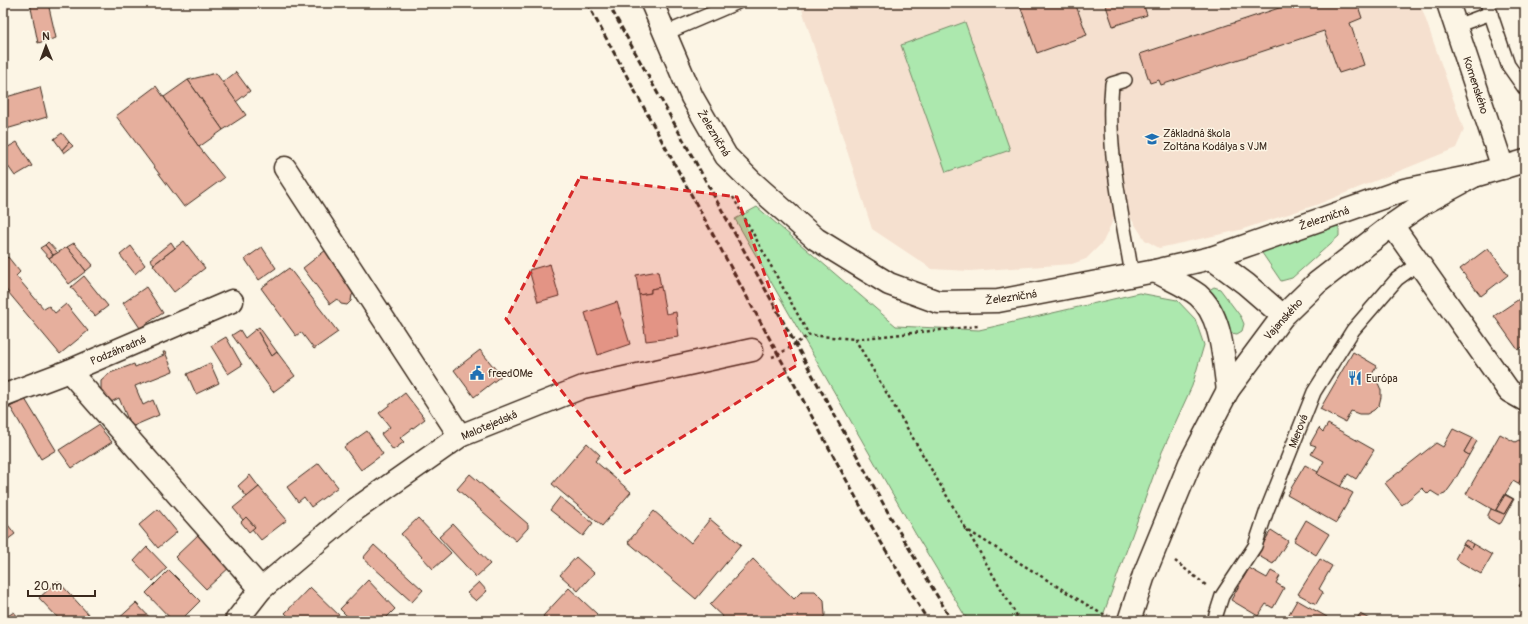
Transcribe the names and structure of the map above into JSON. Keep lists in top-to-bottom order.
{
  "streets": {
    "street": [
      "Komenského",
      "Železničná",
      "Vajanského",
      "Podzáhradná",
      "Malotejedská"
    ],
    "lane": ["Mierová"]
  },
  "crossings": [
    ["Komenského", "Vajanského"],
    ["Železničná", "Vajanského"]
  ],
  "places": {
    "school or university": ["Základná škola Zoltána Kodálya s VJM"],
    "public building": ["freedOMe"],
    "restaurant": ["Európa"]
  },
  "scale_bar": "20 m",
  "north": "top"
}
